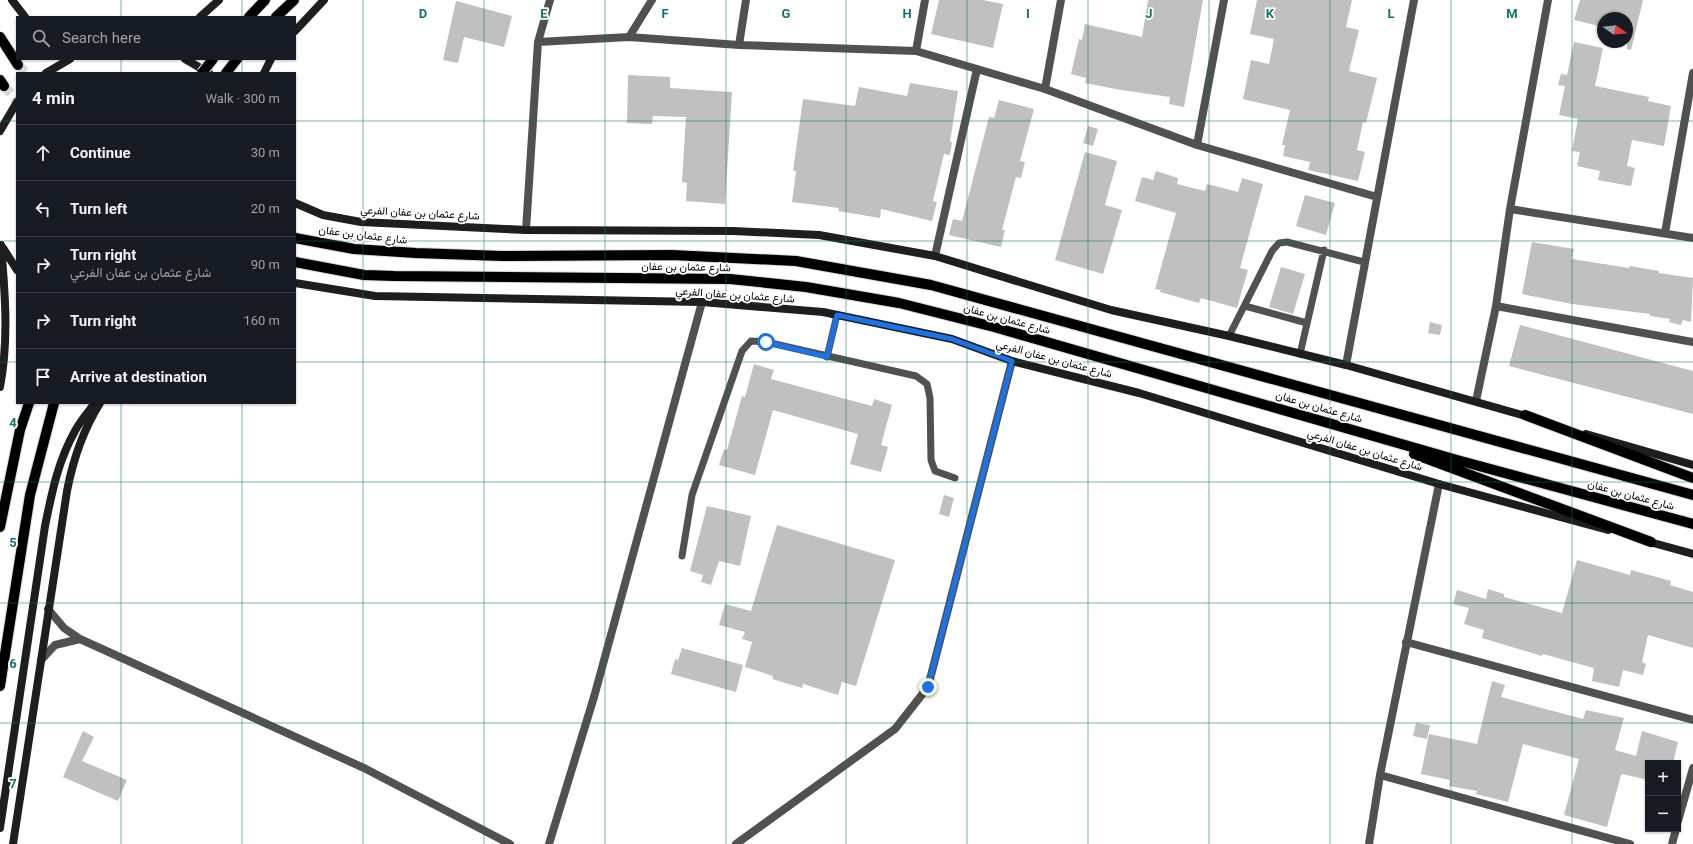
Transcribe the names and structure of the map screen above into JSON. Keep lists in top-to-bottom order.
{
  "streets": {
    "main road": ["شارع عثمان بن عفان الفرعي", "شارع عثمان بن عفان"]
  },
  "north": "right",
  "page": {
    "search": "Search here",
    "heading": ["4 min", "Walk · 300 m"],
    "list": [
      ["Continue", "30 m"],
      ["Turn left", "20 m"],
      ["Turn right", "شارع عثمان بن عفان الفرعي", "90 m"],
      ["Turn right", "160 m"],
      "Arrive at destination"
    ],
    "map_buttons": ["+", "−"]
  },
  "grid": {
    "columns": [
      "D",
      "E",
      "F",
      "G",
      "H",
      "I",
      "J",
      "K",
      "L",
      "M"
    ],
    "rows": [
      "4",
      "5",
      "6",
      "7"
    ]
  }
}
